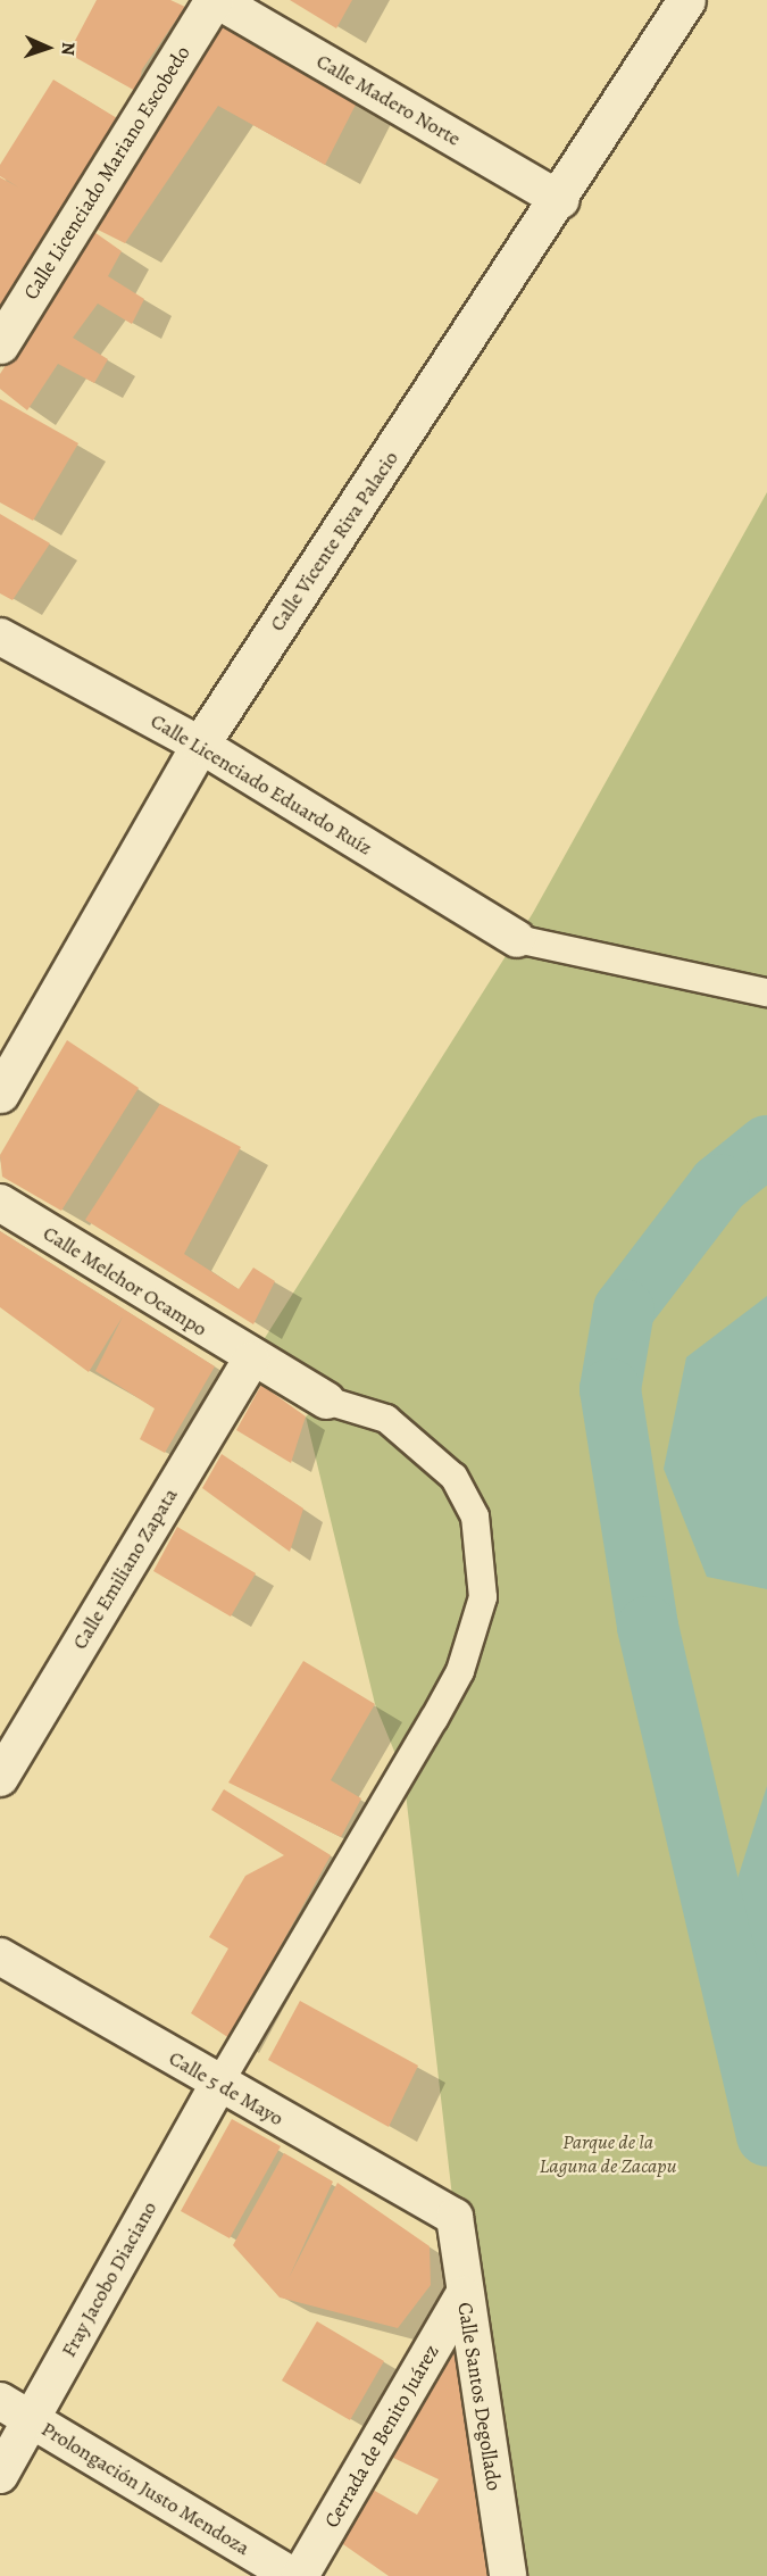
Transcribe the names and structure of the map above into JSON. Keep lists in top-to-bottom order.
{
  "streets": {
    "main road": ["Calle Licenciado Mariano Escobedo", "Calle Vicente Riva Palacio"],
    "street": [
      "Calle Madero Norte",
      "Calle Licenciado Eduardo Ruíz",
      "Calle Melchor Ocampo",
      "Calle Emiliano Zapata",
      "Calle 5 de Mayo",
      "Fray Jacobo Diaciano",
      "Calle Santos Degollado",
      "Cerrada de Benito Juárez",
      "Prolongación Justo Mendoza"
    ]
  },
  "crossings": [
    ["Calle Madero Norte", "Calle Licenciado Mariano Escobedo"],
    ["Calle Madero Norte", "Calle Vicente Riva Palacio"],
    ["Calle Vicente Riva Palacio", "Calle Licenciado Eduardo Ruíz"],
    ["Calle Melchor Ocampo", "Calle Emiliano Zapata"],
    ["Calle 5 de Mayo", "Fray Jacobo Diaciano"],
    ["Calle 5 de Mayo", "Calle Santos Degollado"],
    ["Fray Jacobo Diaciano", "Prolongación Justo Mendoza"],
    ["Calle Santos Degollado", "Cerrada de Benito Juárez"]
  ],
  "parks": ["Parque de la Laguna de Zacapu"],
  "north": "right"
}
